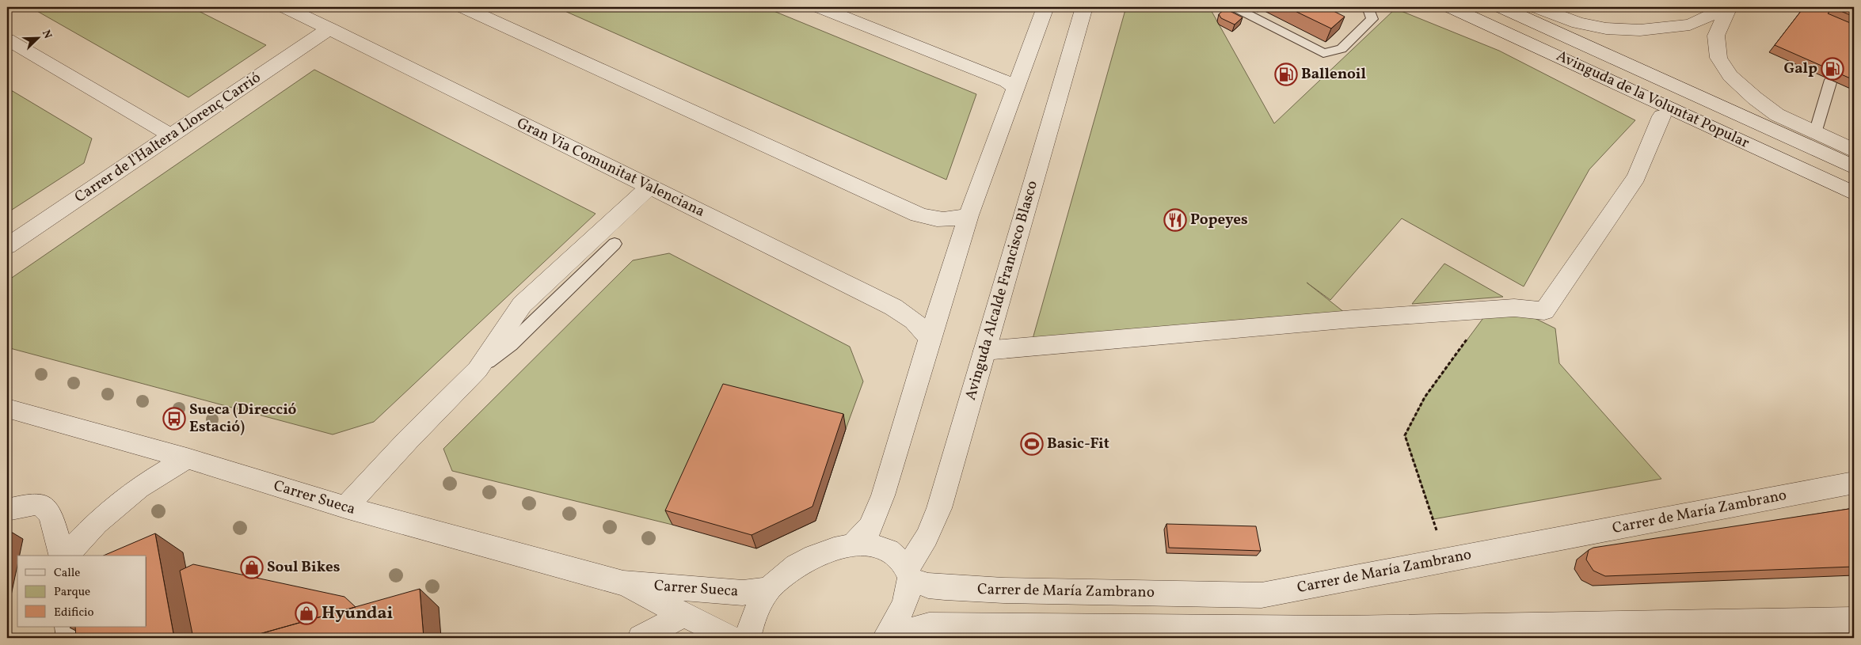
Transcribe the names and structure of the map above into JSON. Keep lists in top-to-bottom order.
{
  "streets": {
    "street": [
      "Avinguda de la Voluntat Popular",
      "Carrer de l'Haltera Llorenç Carrió",
      "Gran Via Comunitat Valenciana",
      "Avinguda Alcalde Francisco Blasco",
      "Carrer Sueca",
      "Carrer de María Zambrano"
    ]
  },
  "crossings": [
    ["Carrer de l'Haltera Llorenç Carrió", "Gran Via Comunitat Valenciana"],
    ["Avinguda Alcalde Francisco Blasco", "Carrer de María Zambrano"]
  ],
  "places": {
    "fuel station": ["Galp", "Ballenoil"],
    "restaurant": ["Popeyes"],
    "bus stop": ["Sueca (Direcció Estació)"],
    "sports": ["Basic-Fit"],
    "shop": ["Soul Bikes", "Hyundai"]
  },
  "legend": ["Calle", "Parque", "Edificio"],
  "north": "top right"
}
